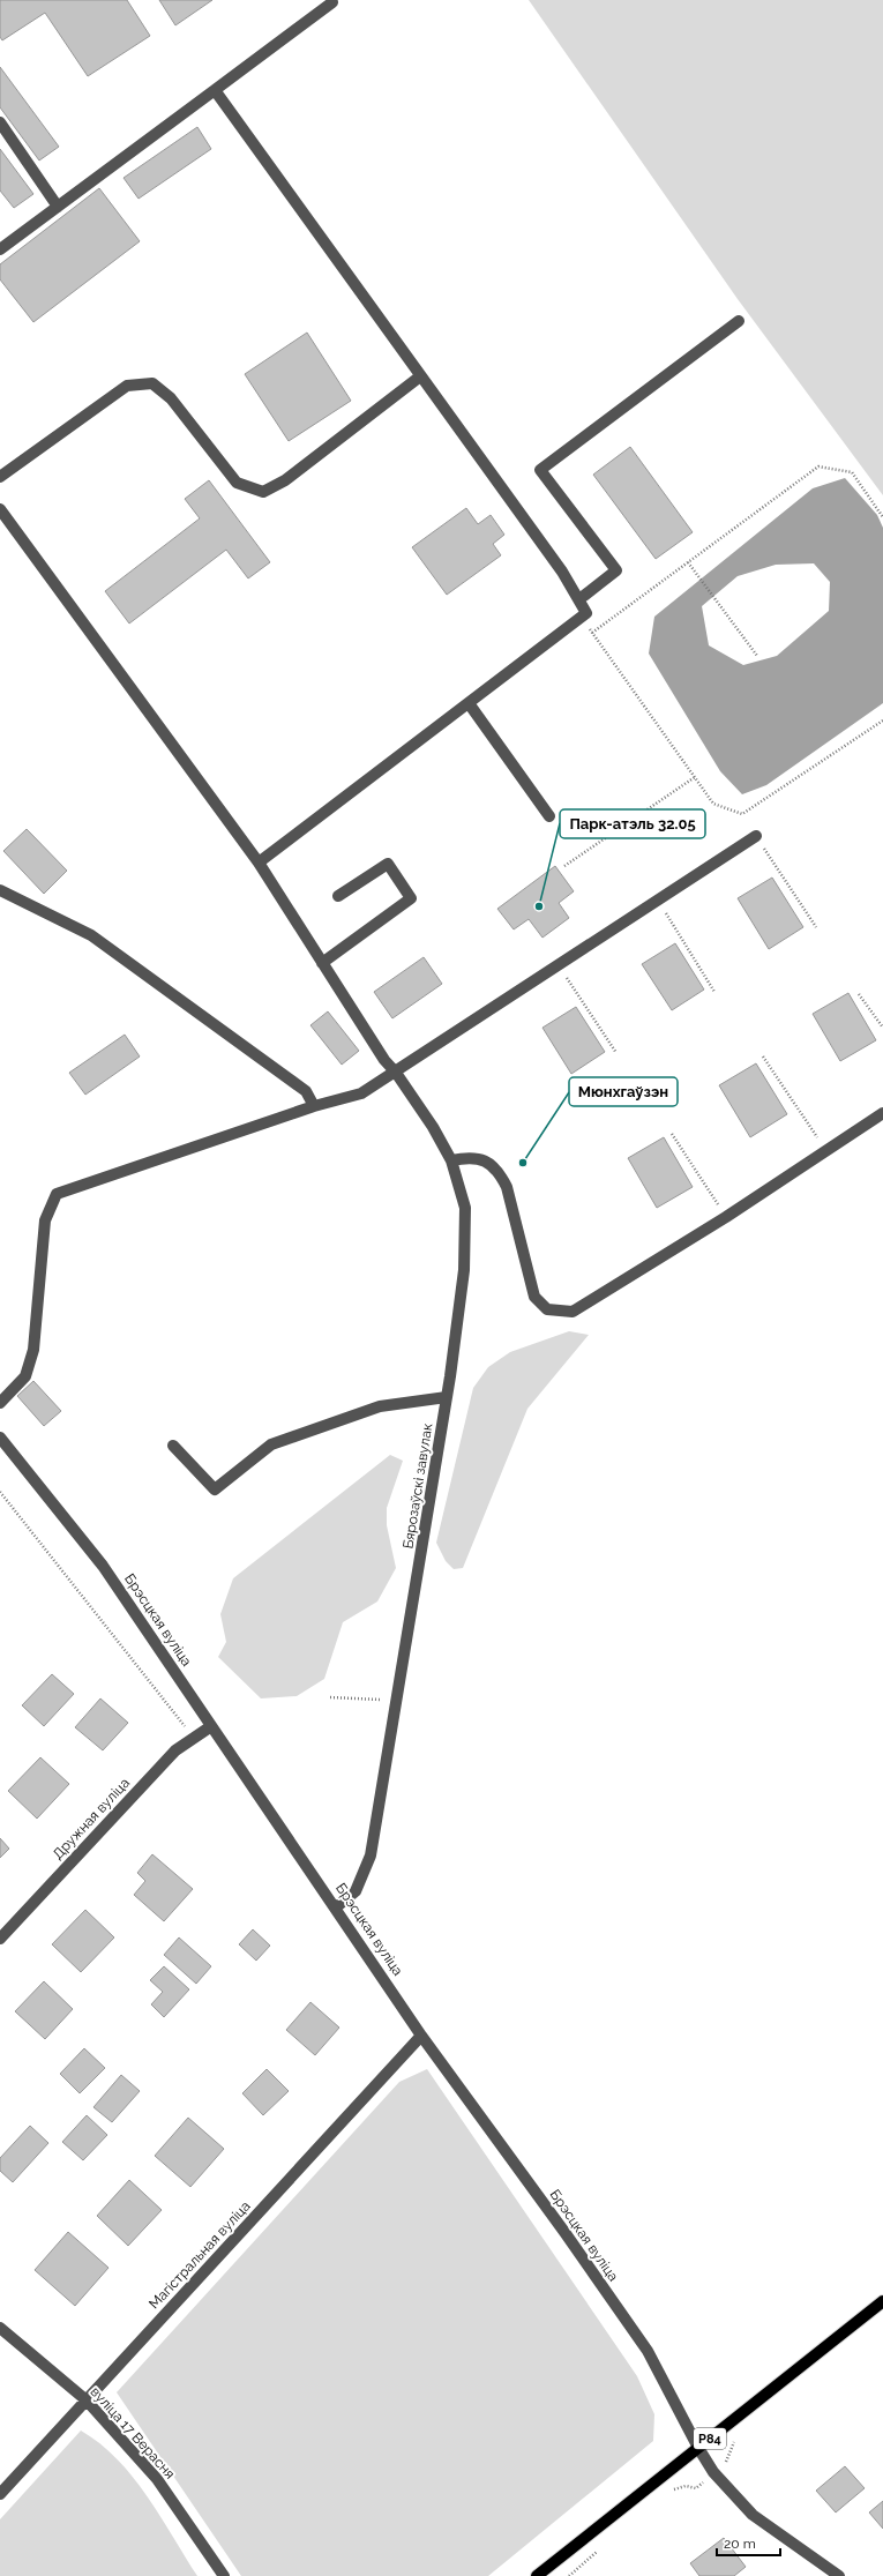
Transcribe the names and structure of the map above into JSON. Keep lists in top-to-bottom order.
{
  "streets": {
    "main road": ["Р84"],
    "street": [
      "Бярозаўскі завулак",
      "Брэсцкая вуліца",
      "Дружная вуліца",
      "Магістральная вуліца",
      "вуліца 17 Верасня"
    ]
  },
  "crossings": [
    ["Бярозаўскі завулак", "Брэсцкая вуліца"],
    ["Брэсцкая вуліца", "Дружная вуліца"],
    ["Брэсцкая вуліца", "Магістральная вуліца"],
    ["Брэсцкая вуліца", "Р84"],
    ["Магістральная вуліца", "вуліца 17 Верасня"]
  ],
  "places": ["Парк-атэль 32.05", "Мюнхгаўзэн"],
  "scale_bar": "20 m"
}
